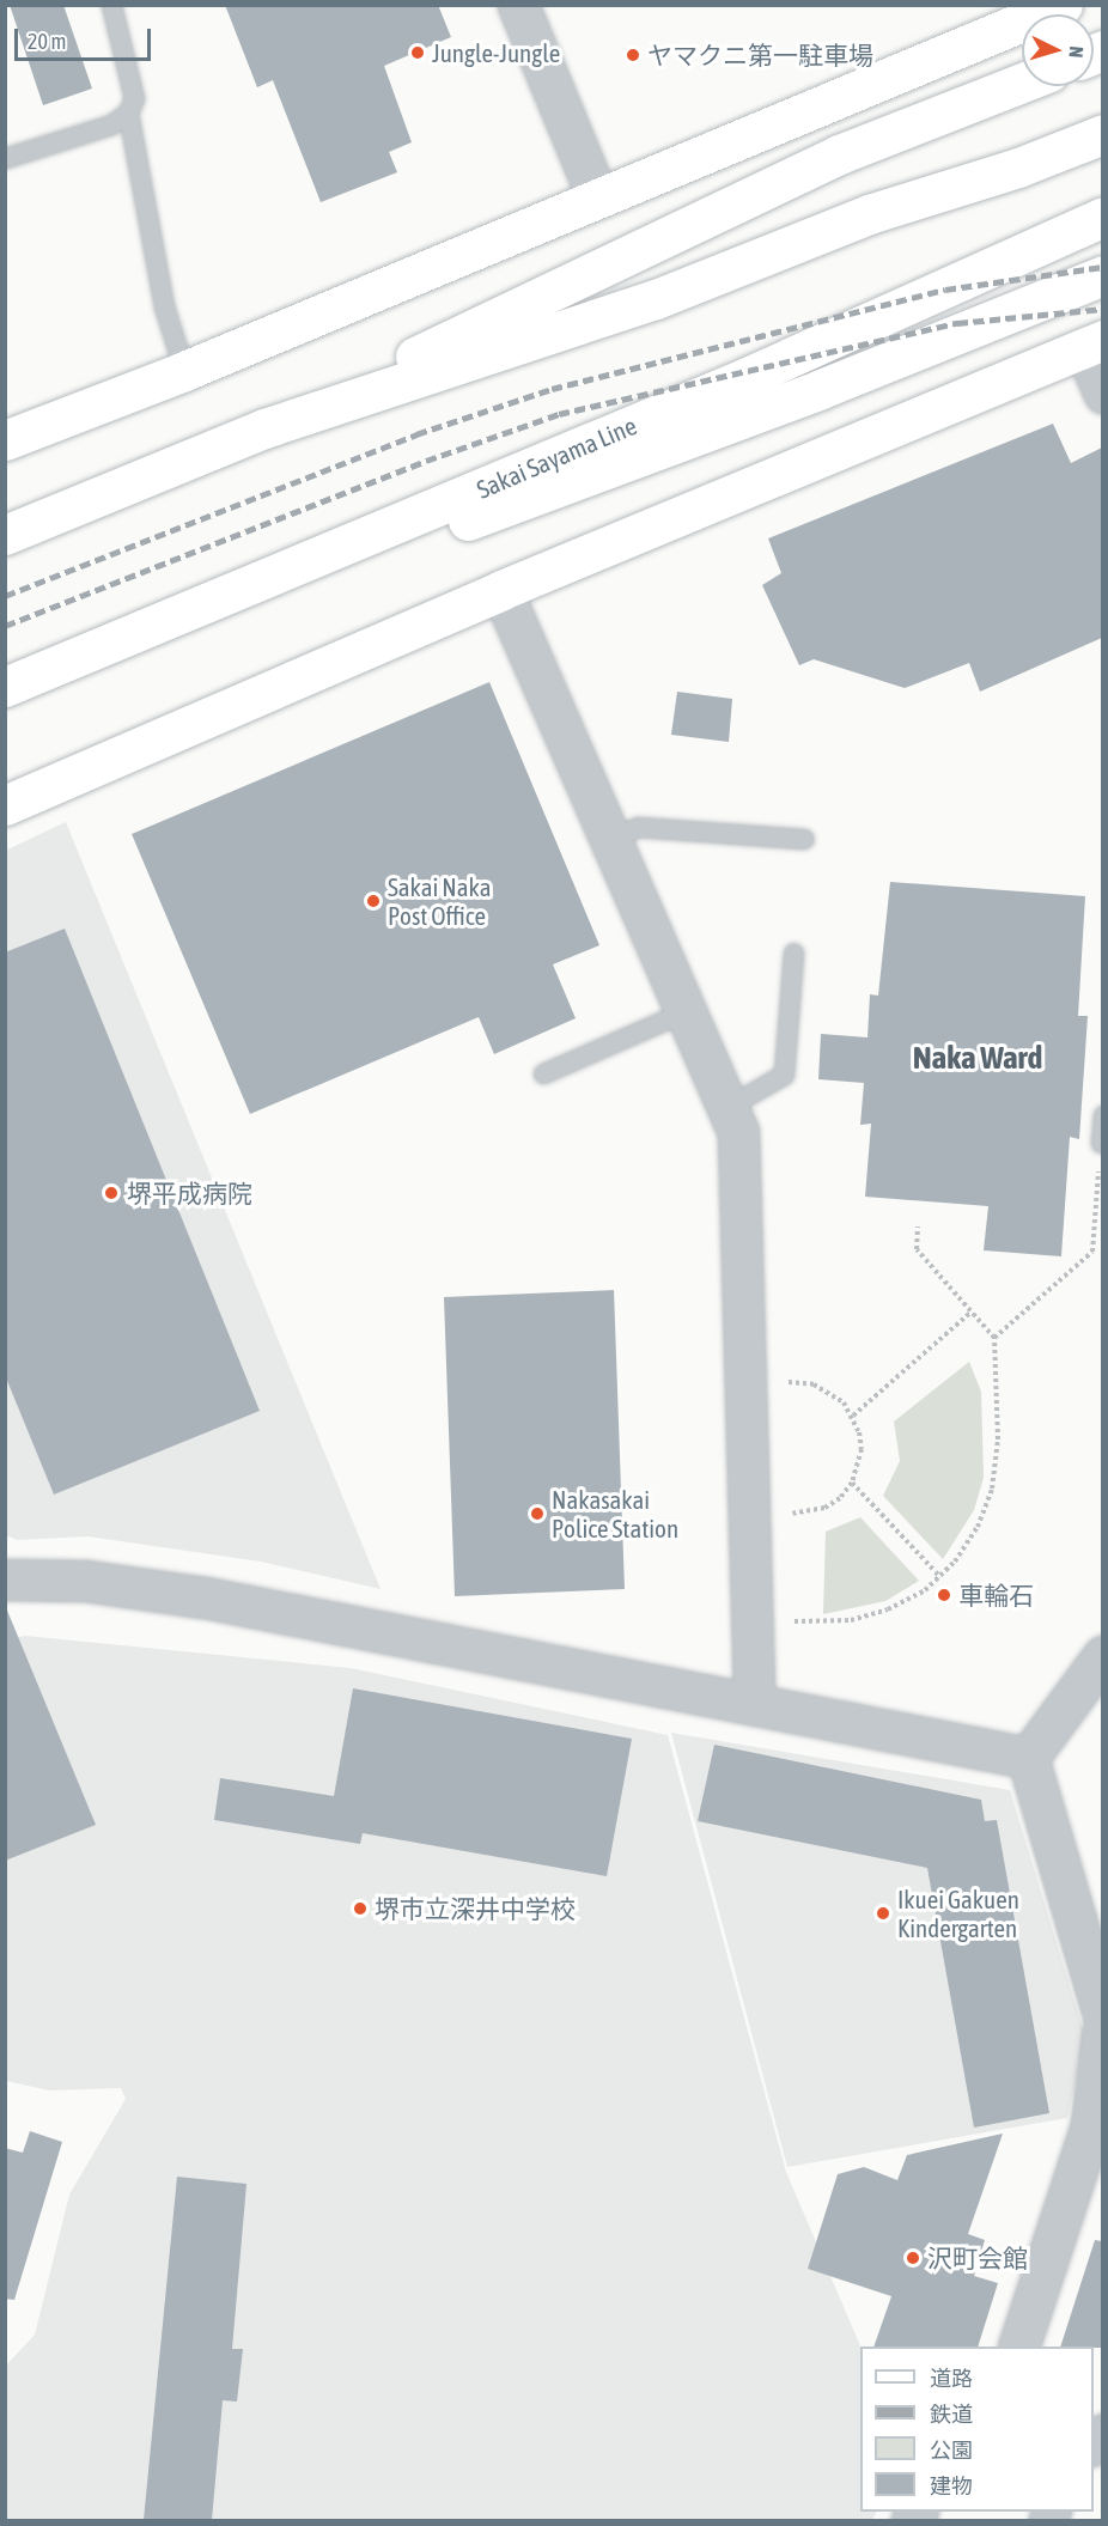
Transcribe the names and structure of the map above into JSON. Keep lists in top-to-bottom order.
{
  "streets": {
    "main road": ["Sakai Sayama Line"]
  },
  "districts": ["Naka Ward"],
  "places": [
    "Jungle-Jungle",
    "ヤマクニ第一駐車場",
    "Sakai Naka Post Office",
    "堺平成病院",
    "Nakasakai Police Station",
    "車輪石",
    "堺市立深井中学校",
    "Ikuei Gakuen Kindergarten",
    "沢町会館"
  ],
  "legend": [
    "道路",
    "鉄道",
    "公園",
    "建物"
  ],
  "scale_bar": "20 m",
  "north": "right"
}
